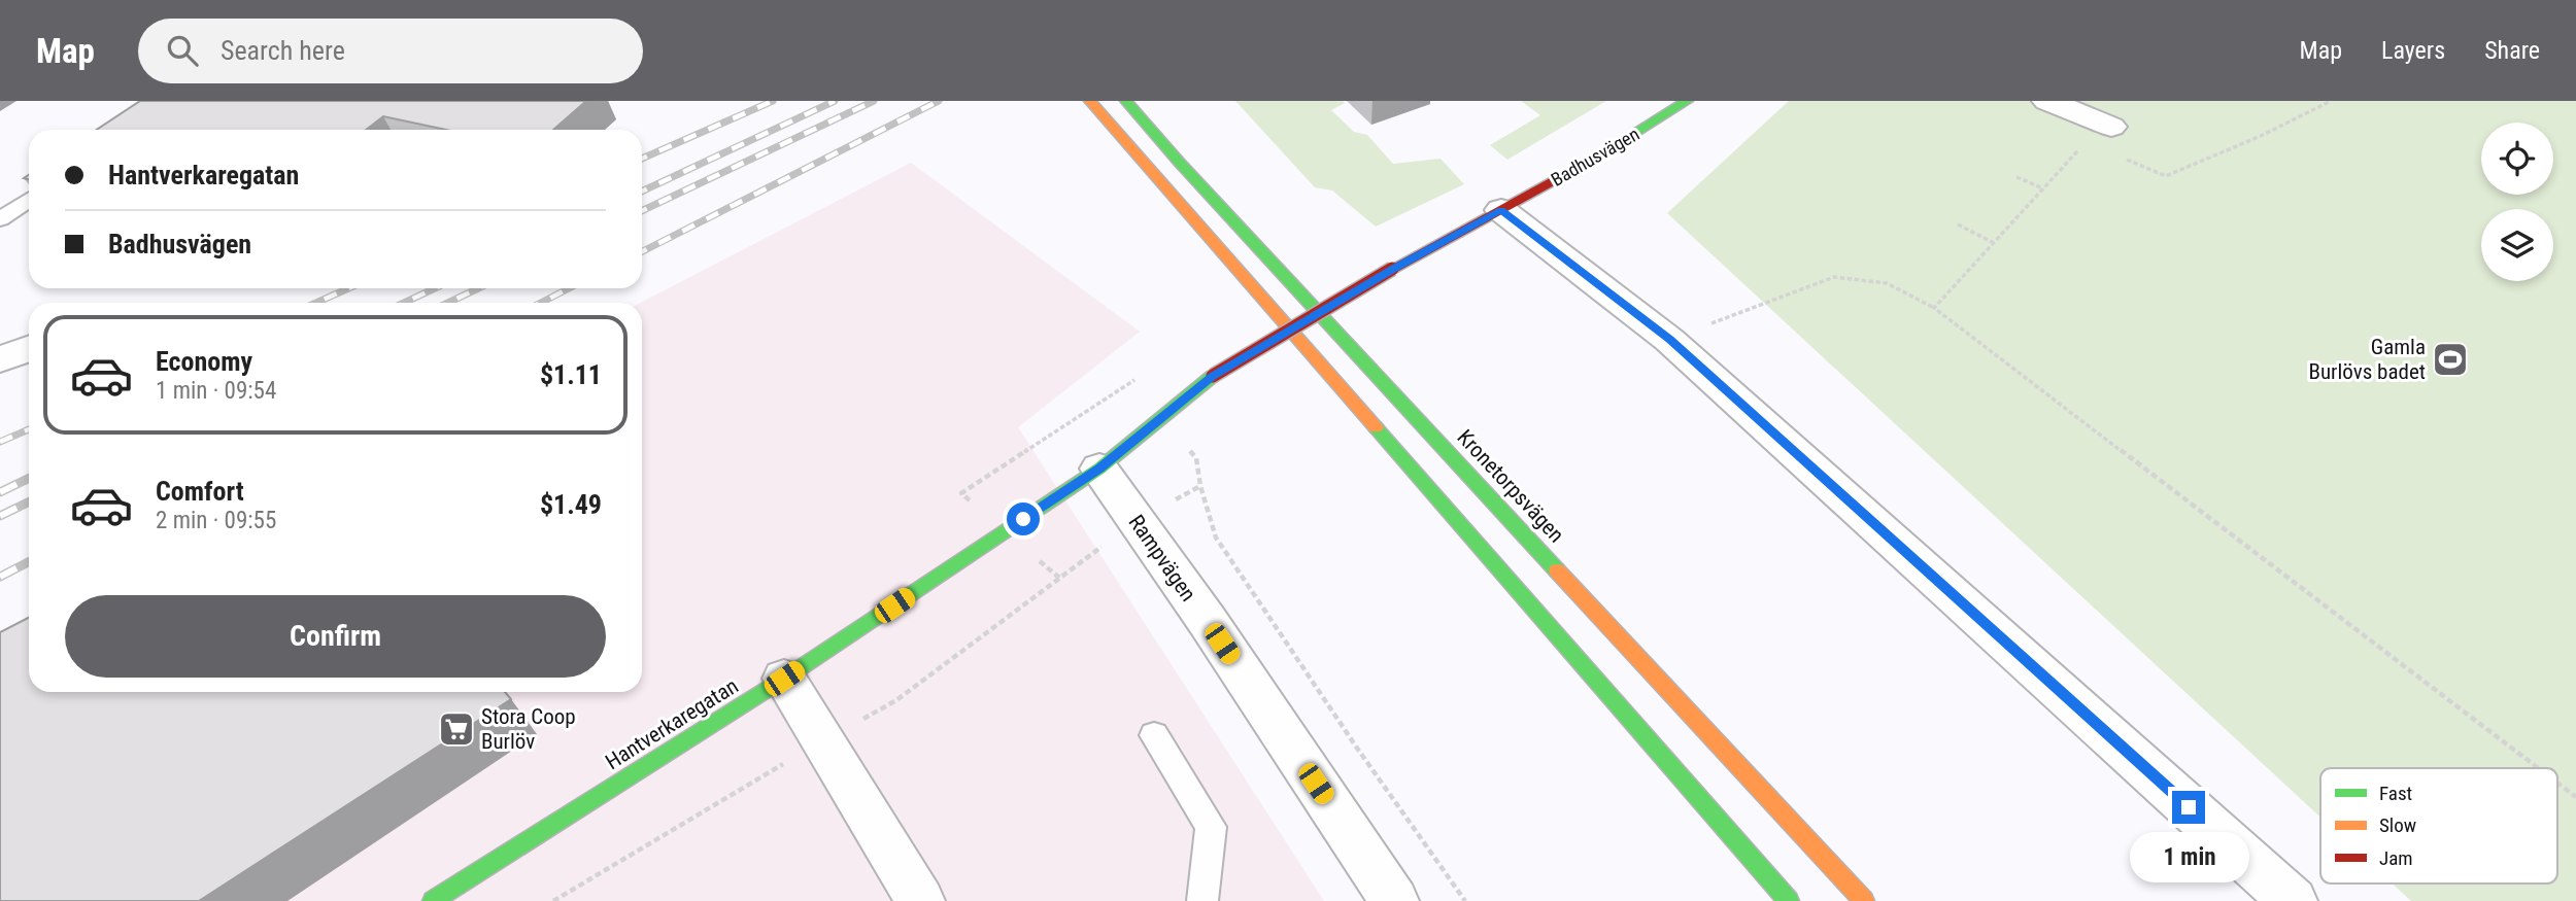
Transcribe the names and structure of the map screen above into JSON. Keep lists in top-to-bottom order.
{
  "streets": {
    "main road": ["Badhusvägen", "Kronetorpsvägen", "Hantverkaregatan"],
    "street": ["Rampvägen"]
  },
  "crossings": [
    ["Badhusvägen", "Hantverkaregatan"],
    ["Rampvägen", "Hantverkaregatan"]
  ],
  "places": {
    "sports": ["Gamla Burlövs badet"],
    "supermarket": ["Stora Coop Burlöv"]
  },
  "legend": ["Fast", "Slow", "Jam"],
  "page": {
    "header": "Map",
    "search": "Search here",
    "nav": ["Map", "Layers", "Share"],
    "banner": ["Hantverkaregatan", "Badhusvägen"],
    "list": [
      {
        "name": "Economy",
        "note": "1 min · 09:54",
        "value": "$1.11"
      },
      {
        "name": "Comfort",
        "note": "2 min · 09:55",
        "value": "$1.49"
      }
    ],
    "buttons": "Confirm",
    "bubble": "1 min"
  }
}
